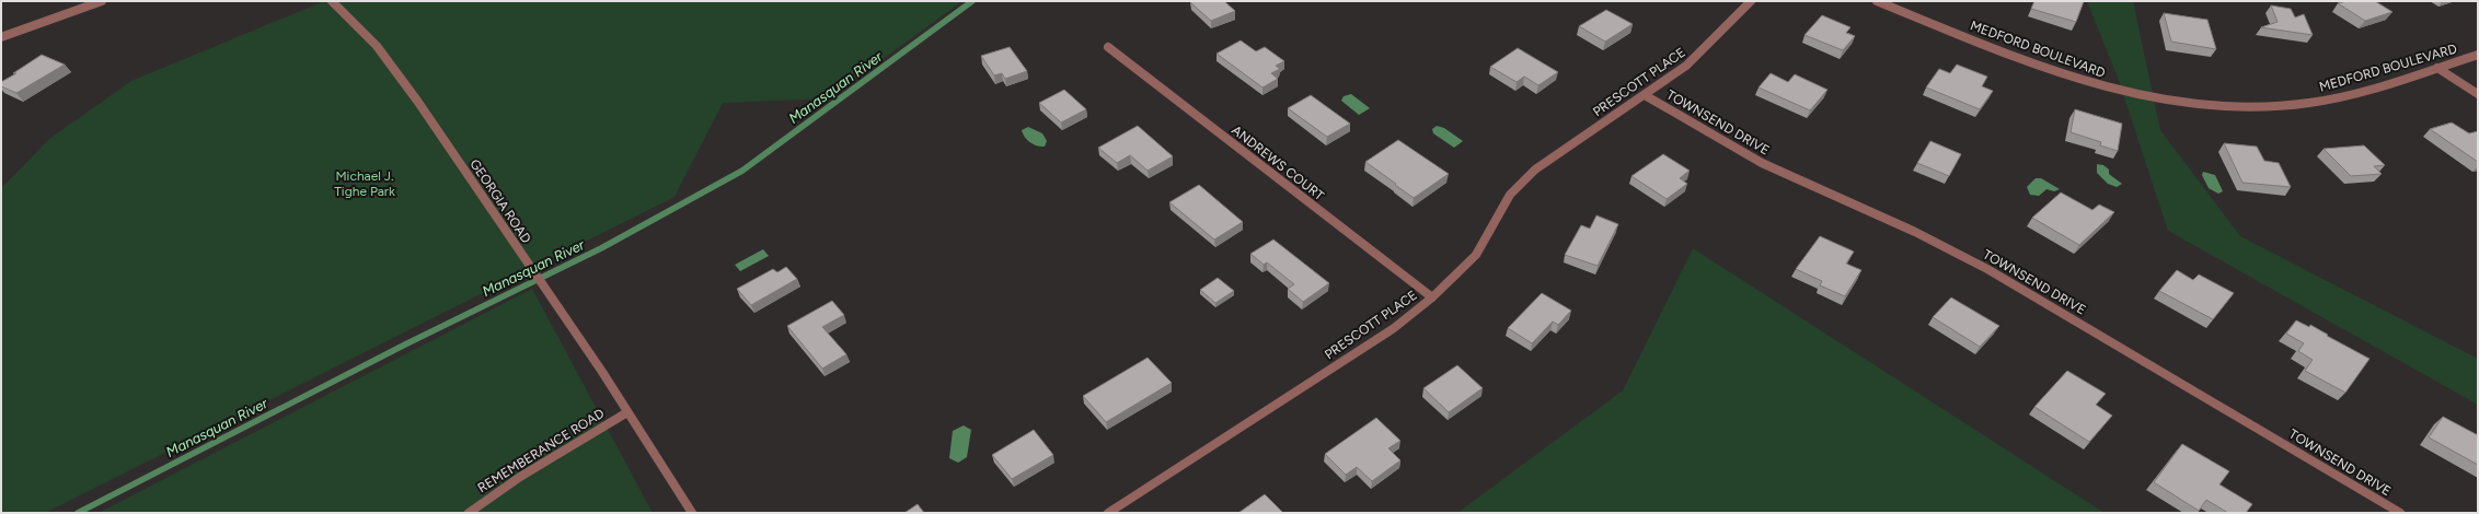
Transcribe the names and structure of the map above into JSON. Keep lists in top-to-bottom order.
{
  "streets": {
    "street": [
      "MEDFORD BOULEVARD",
      "PRESCOTT PLACE",
      "TOWNSEND DRIVE",
      "ANDREWS COURT",
      "GEORGIA ROAD",
      "REMEMBERANCE ROAD"
    ]
  },
  "crossings": [
    ["PRESCOTT PLACE", "TOWNSEND DRIVE"],
    ["PRESCOTT PLACE", "ANDREWS COURT"],
    ["GEORGIA ROAD", "REMEMBERANCE ROAD"]
  ],
  "water": ["Manasquan River"],
  "parks": ["Michael J. Tighe Park"]
}
